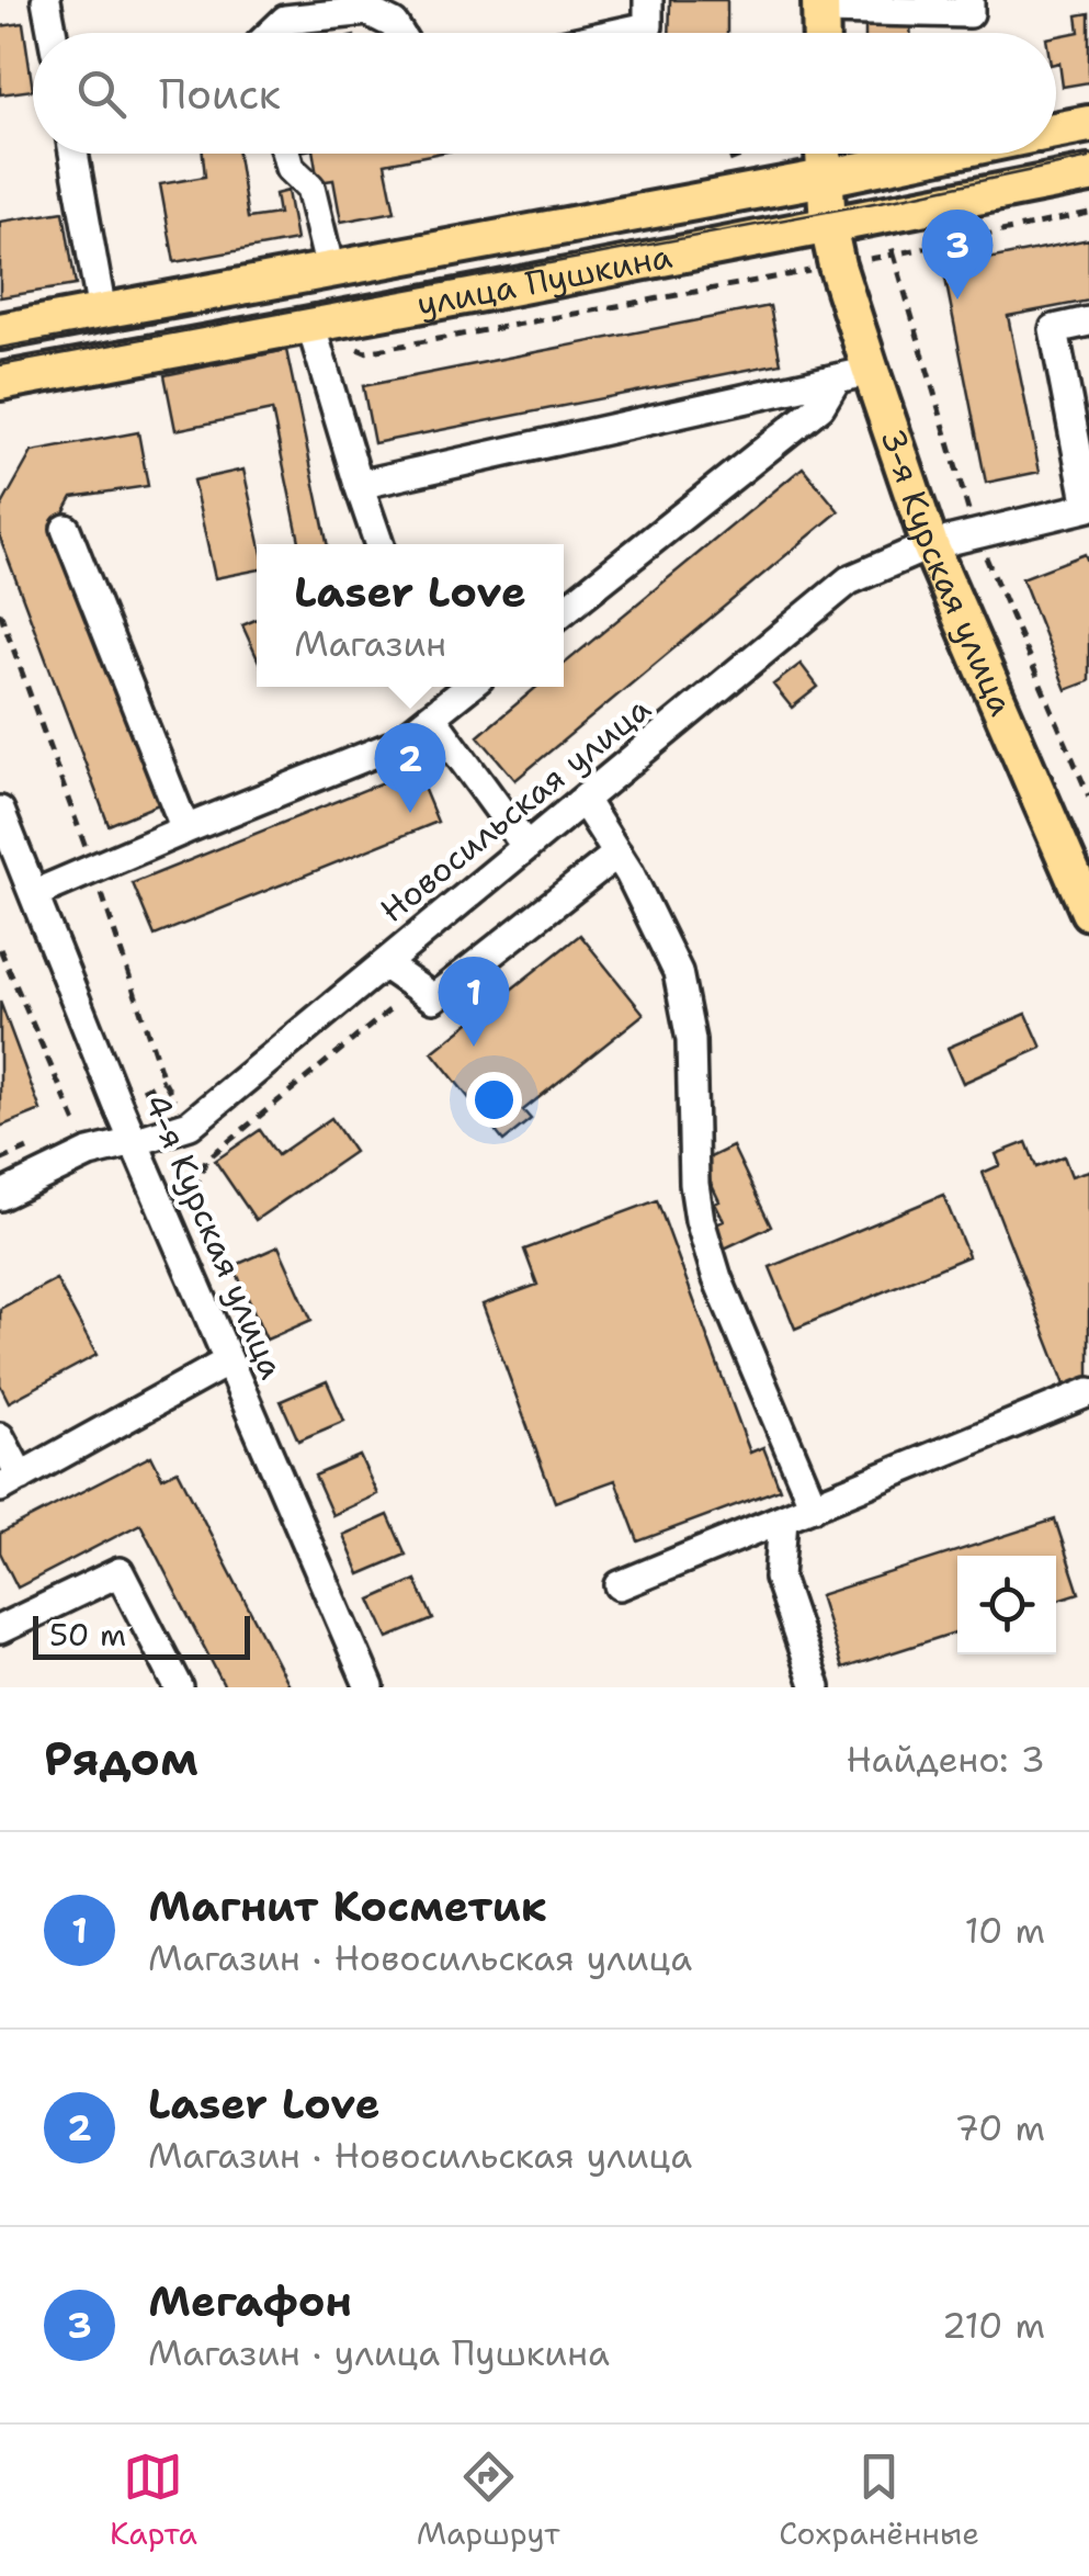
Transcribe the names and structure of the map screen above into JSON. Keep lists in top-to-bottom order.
{
  "streets": {
    "main road": ["улица Пушкина", "3-я Курская улица"],
    "street": ["Новосильская улица", "4-я Курская улица"]
  },
  "crossings": [
    ["улица Пушкина", "3-я Курская улица"],
    ["3-я Курская улица", "Новосильская улица"],
    ["Новосильская улица", "4-я Курская улица"]
  ],
  "scale_bar": "50 m",
  "page": {
    "search": "Поиск",
    "pins": ["3", "2", "1"],
    "popup": ["Laser Love", "Магазин"],
    "scale": "50 m",
    "heading": ["Рядом", "Найдено: 3"],
    "list": [
      {
        "mark": "1",
        "name": "Магнит Косметик",
        "note": "Магазин · Новосильская улица",
        "value": "10 m"
      },
      {
        "mark": "2",
        "name": "Laser Love",
        "note": "Магазин · Новосильская улица",
        "value": "70 m"
      },
      {
        "mark": "3",
        "name": "Мегафон",
        "note": "Магазин · улица Пушкина",
        "value": "210 m"
      }
    ],
    "nav": ["Карта", "Маршрут", "Сохранённые"]
  }
}
